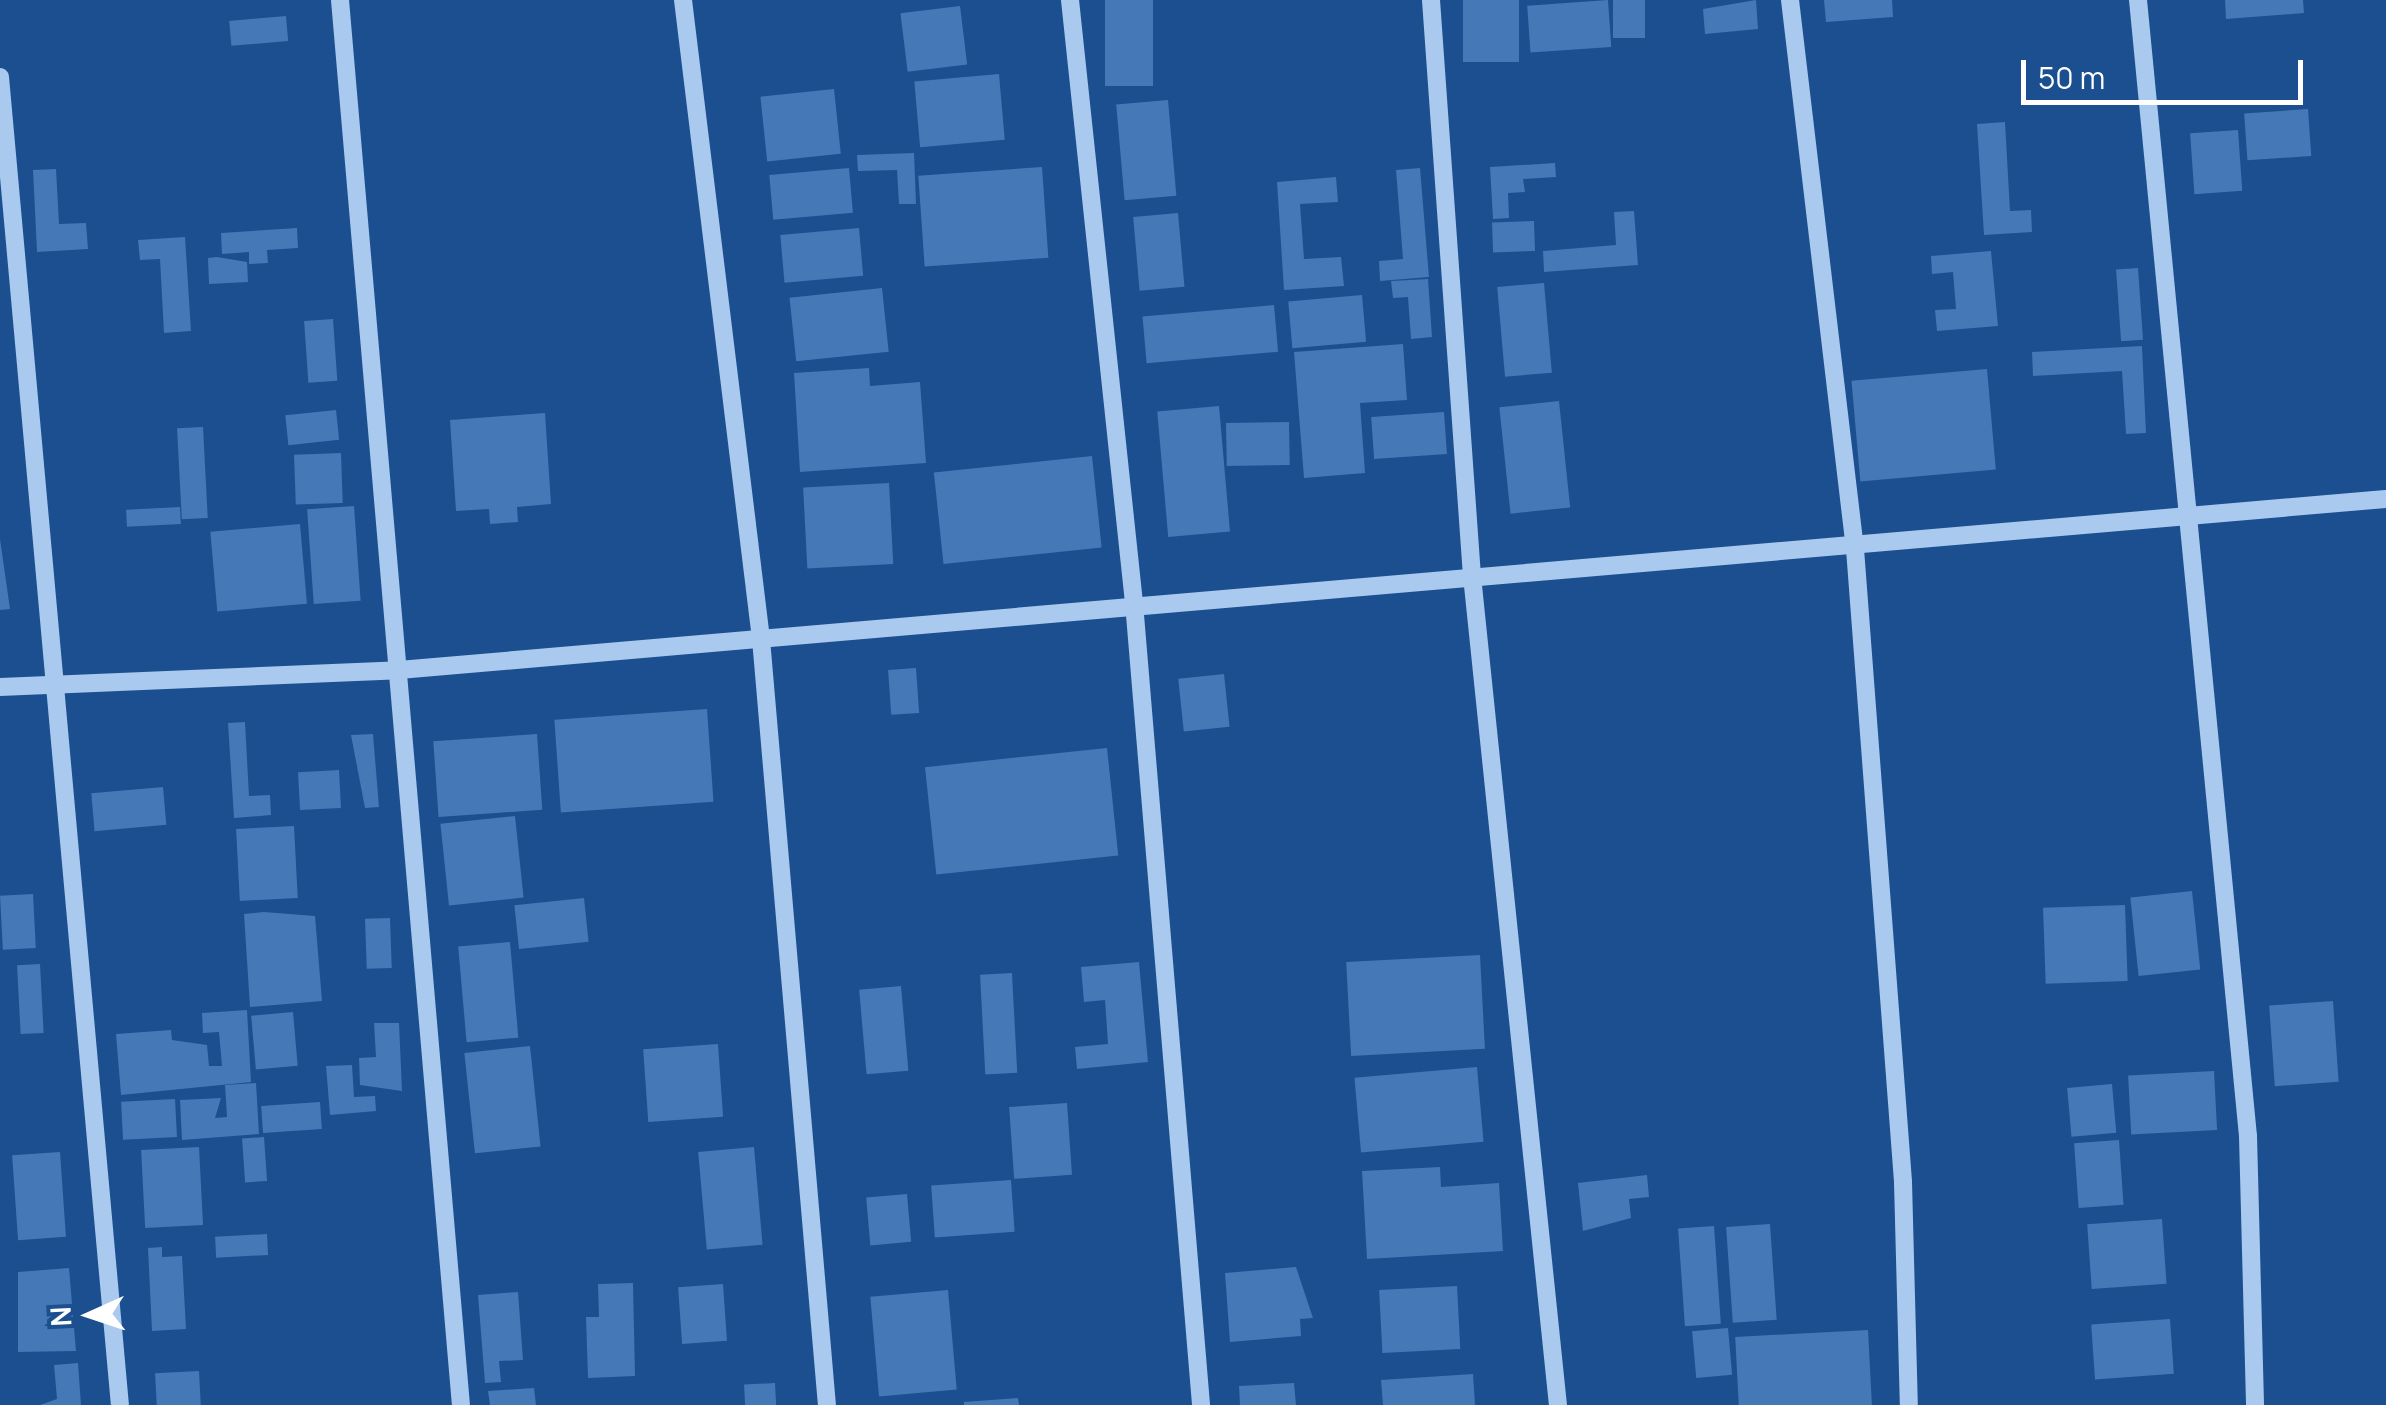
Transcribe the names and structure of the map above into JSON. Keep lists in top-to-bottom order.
{
  "scale_bar": "50 m",
  "north": "left"
}
